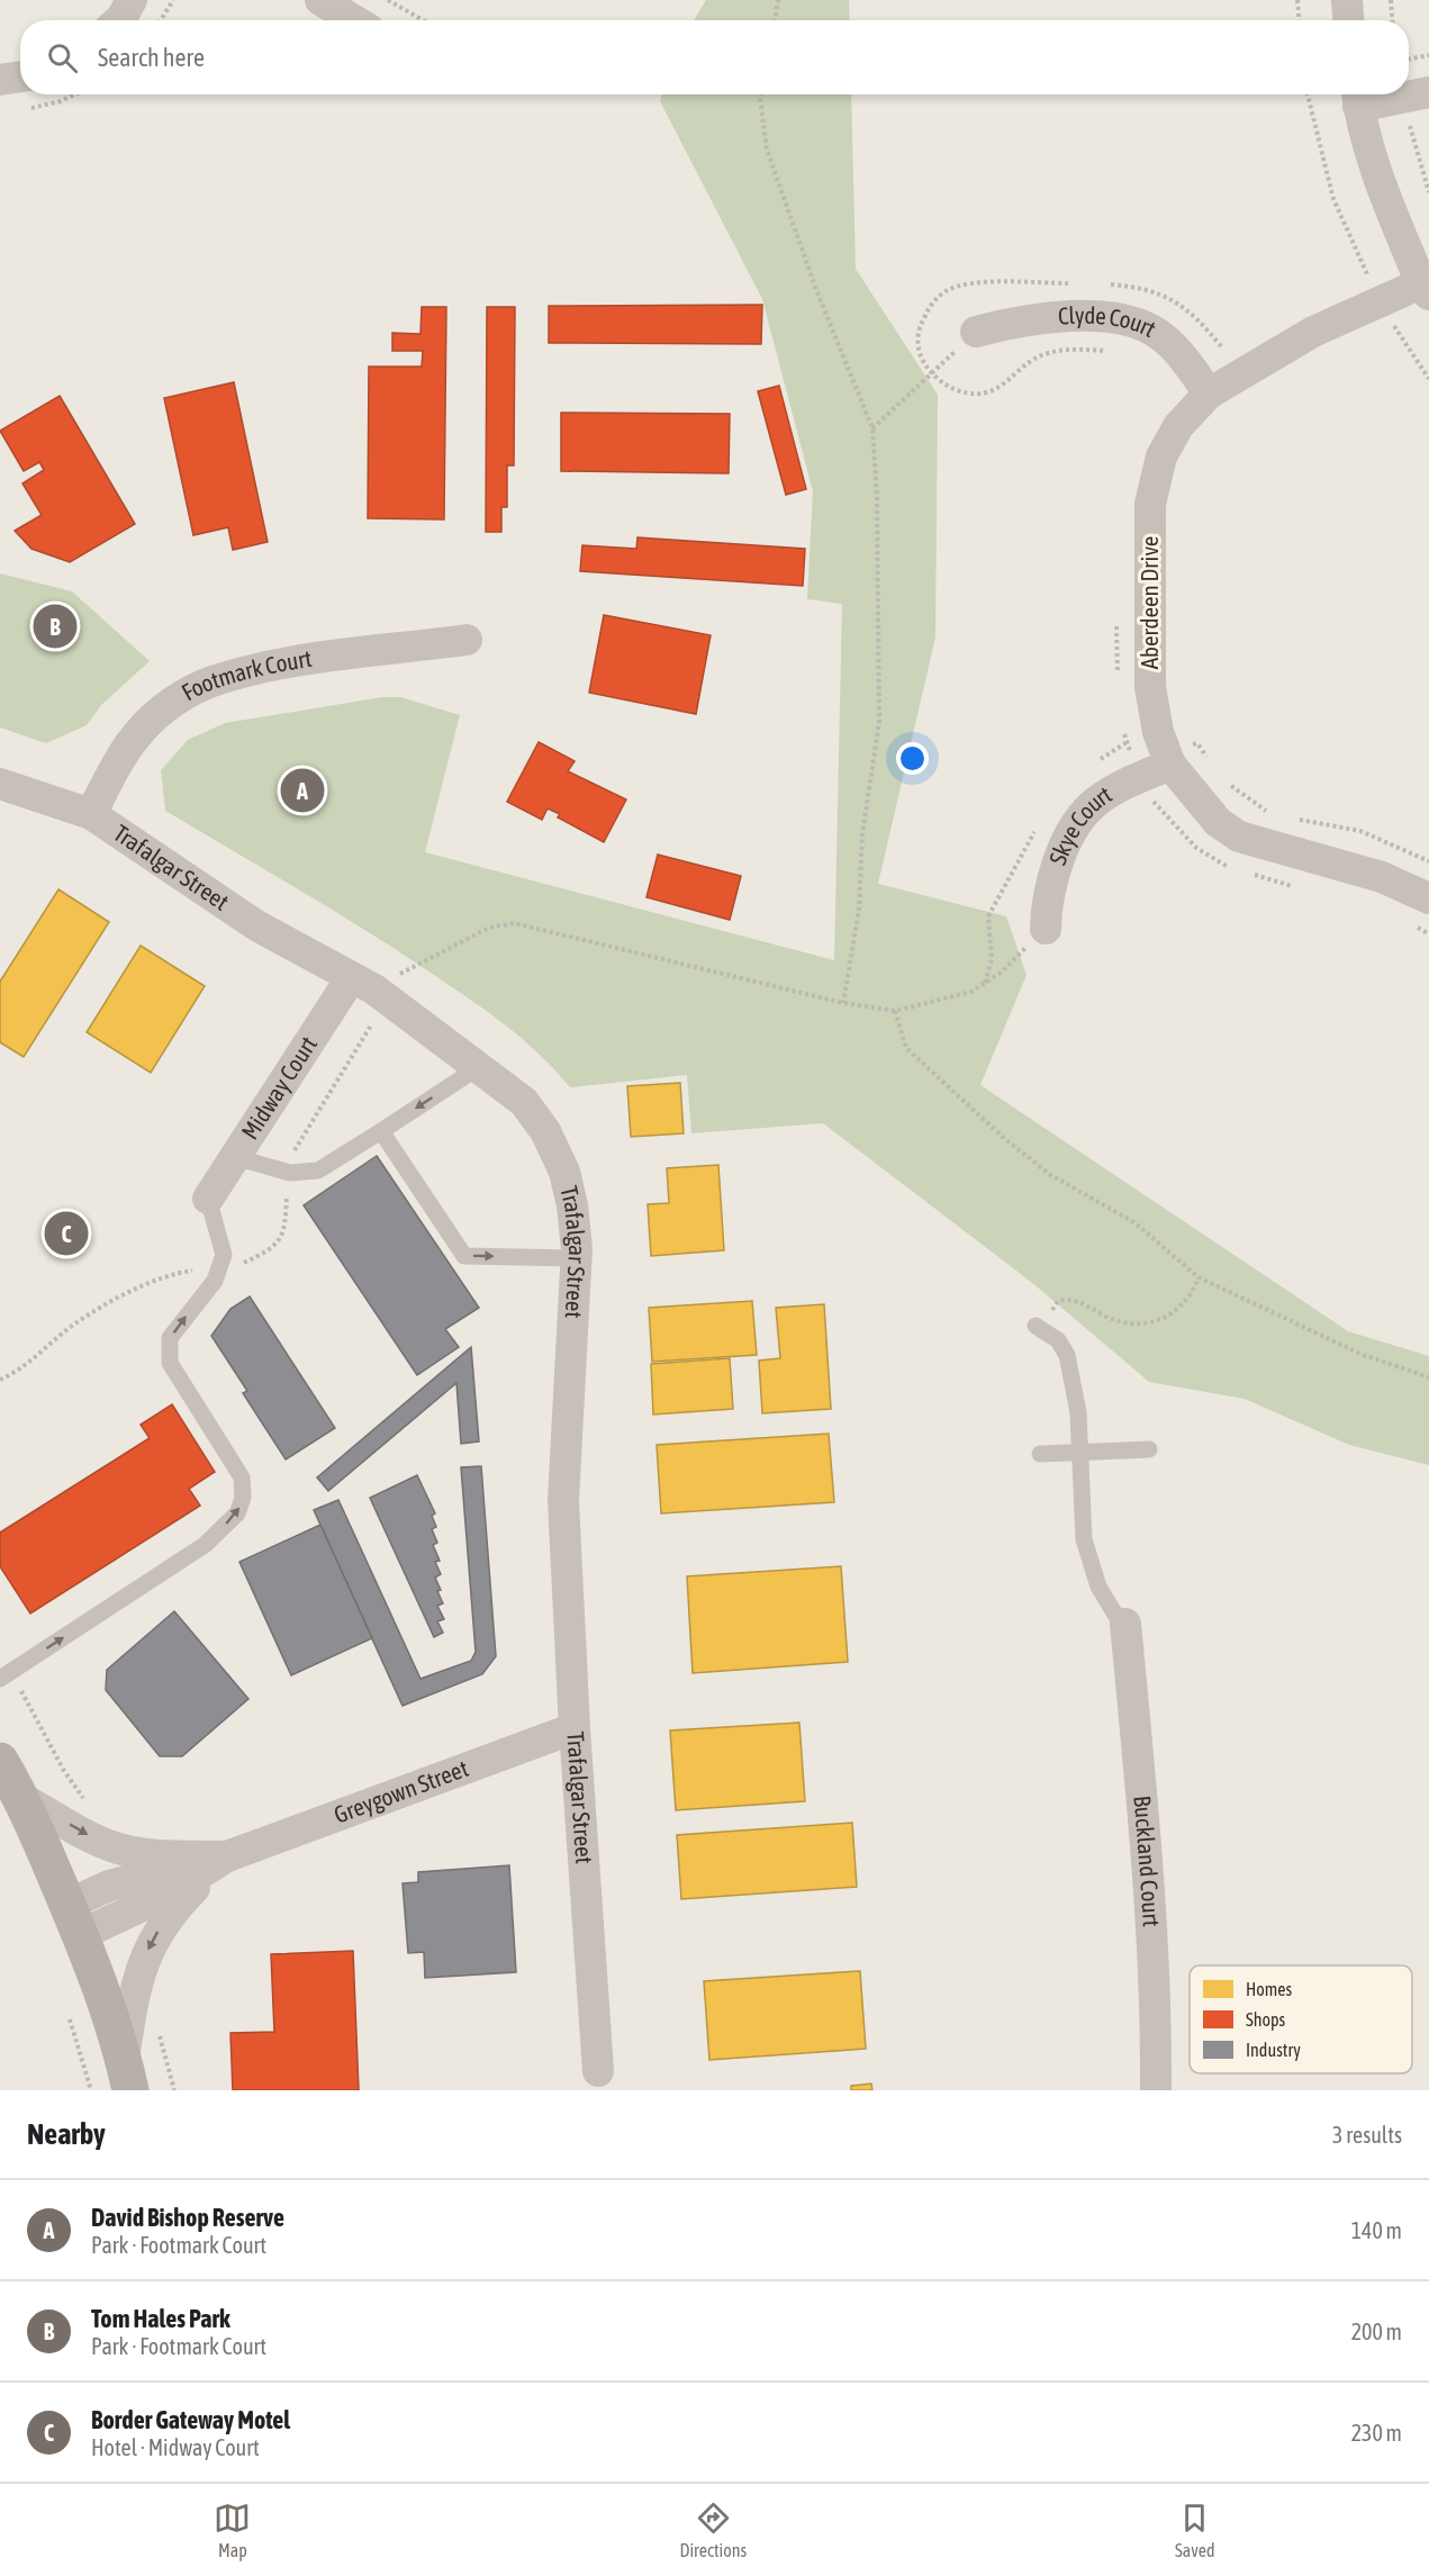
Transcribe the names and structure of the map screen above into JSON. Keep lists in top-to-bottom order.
{
  "streets": {
    "street": [
      "Clyde Court",
      "Aberdeen Drive",
      "Footmark Court",
      "Skye Court",
      "Trafalgar Street",
      "Midway Court",
      "Greygown Street",
      "Buckland Court"
    ]
  },
  "crossings": [
    ["Clyde Court", "Aberdeen Drive"],
    ["Aberdeen Drive", "Skye Court"],
    ["Footmark Court", "Trafalgar Street"],
    ["Trafalgar Street", "Midway Court"],
    ["Trafalgar Street", "Greygown Street"]
  ],
  "legend": ["Homes", "Shops", "Industry"],
  "page": {
    "search": "Search here",
    "pins": ["B", "A", "C"],
    "heading": ["Nearby", "3 results"],
    "list": [
      {
        "mark": "A",
        "name": "David Bishop Reserve",
        "note": "Park · Footmark Court",
        "value": "140 m"
      },
      {
        "mark": "B",
        "name": "Tom Hales Park",
        "note": "Park · Footmark Court",
        "value": "200 m"
      },
      {
        "mark": "C",
        "name": "Border Gateway Motel",
        "note": "Hotel · Midway Court",
        "value": "230 m"
      }
    ],
    "nav": ["Map", "Directions", "Saved"]
  }
}
